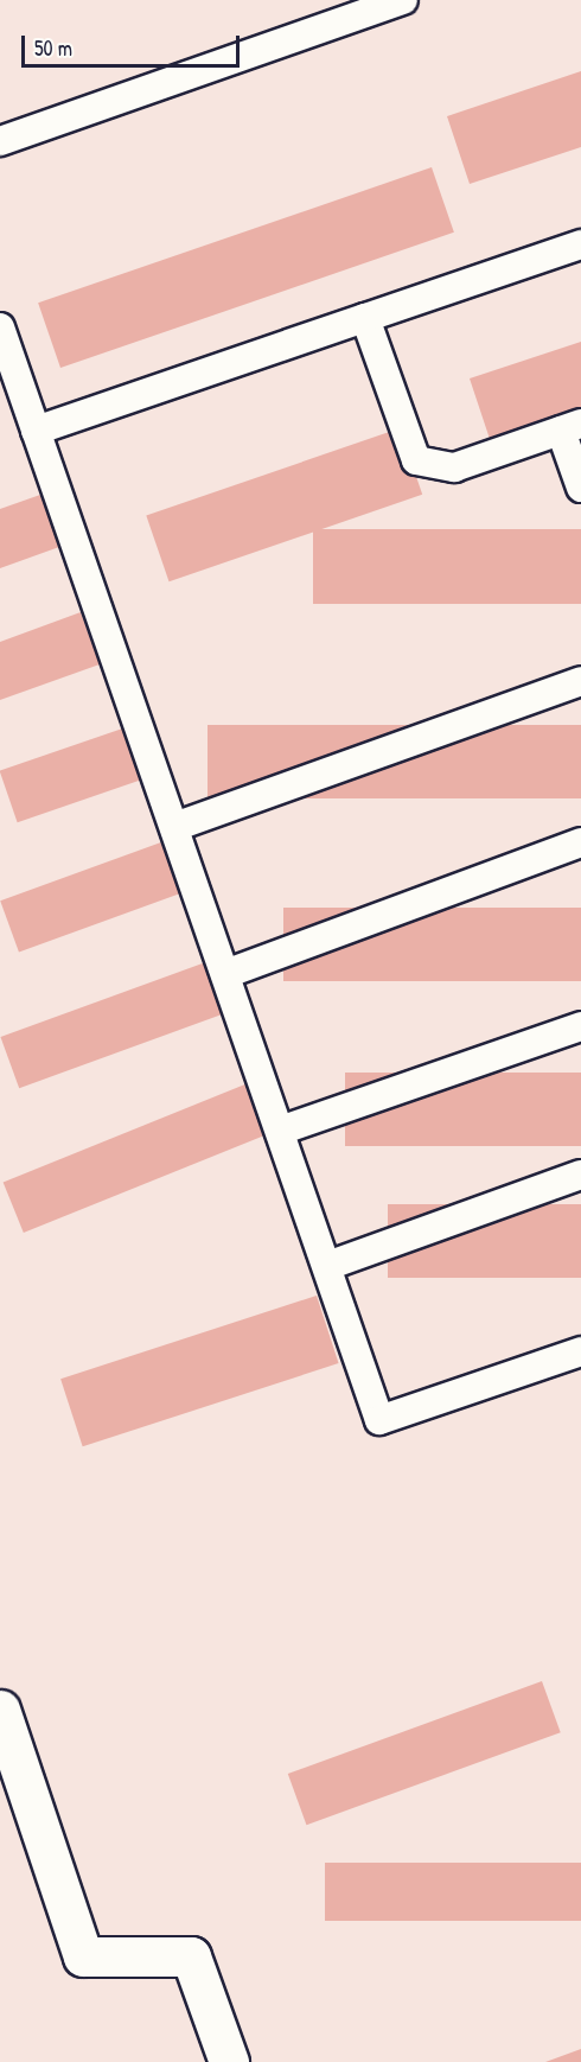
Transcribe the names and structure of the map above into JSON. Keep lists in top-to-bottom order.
{
  "scale_bar": "50 m"
}
